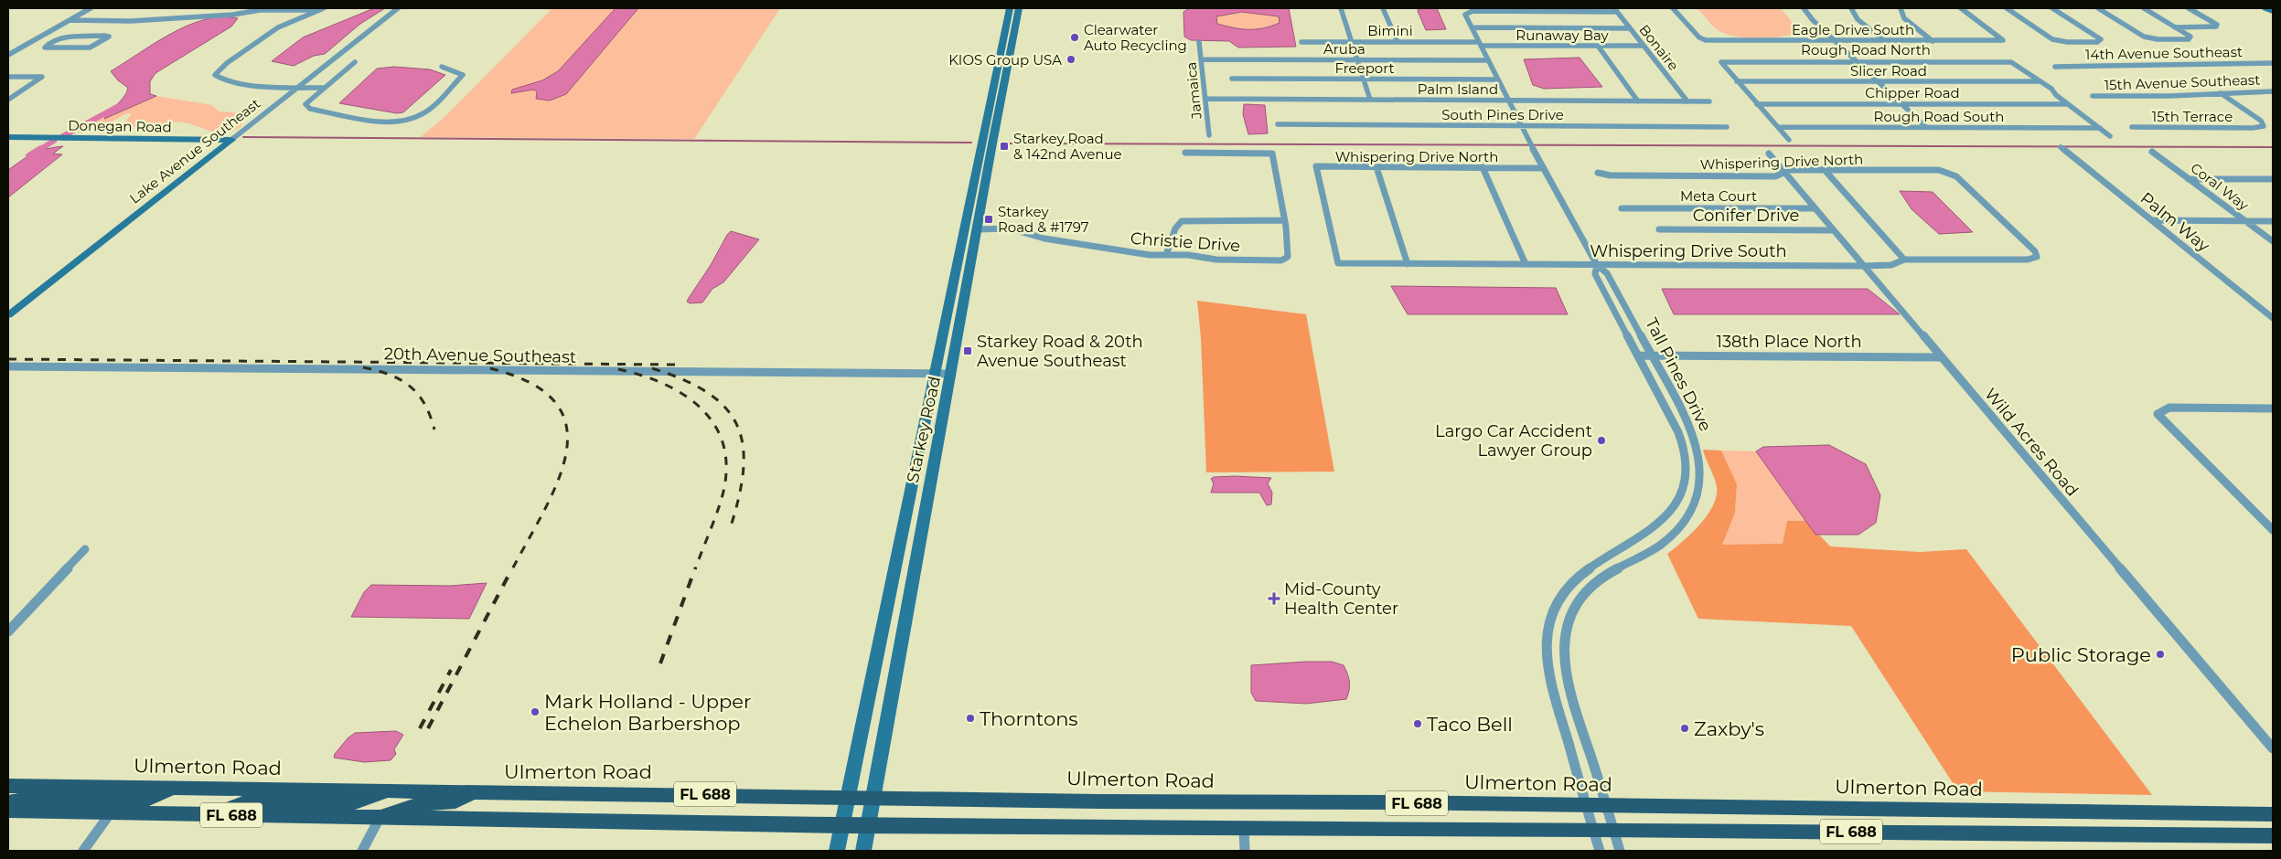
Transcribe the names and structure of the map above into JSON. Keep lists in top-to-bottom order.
{
  "streets": {
    "main road": [
      "Donegan Road",
      "Lake Avenue Southeast",
      "Starkey Road",
      "Ulmerton Road",
      "FL 688"
    ],
    "street": [
      "Eagle Drive South",
      "Bimini",
      "Runaway Bay",
      "Bonaire",
      "Aruba",
      "Rough Road North",
      "14th Avenue Southeast",
      "Freeport",
      "Slicer Road",
      "15th Avenue Southeast",
      "Palm Island",
      "Jamaica",
      "Chipper Road",
      "South Pines Drive",
      "Rough Road South",
      "15th Terrace",
      "Whispering Drive North",
      "Coral Way",
      "Meta Court",
      "Conifer Drive",
      "Palm Way",
      "Christie Drive",
      "Whispering Drive South",
      "138th Place North",
      "20th Avenue Southeast",
      "Tall Pines Drive",
      "Wild Acres Road"
    ]
  },
  "crossings": [
    ["Bimini", "Runaway Bay"],
    ["Bimini", "Tall Pines Drive"],
    ["Runaway Bay", "Bonaire"],
    ["Runaway Bay", "Tall Pines Drive"],
    ["Bonaire", "Palm Island"],
    ["Aruba", "Jamaica"],
    ["Aruba", "Tall Pines Drive"],
    ["Rough Road North", "Slicer Road"],
    ["Freeport", "Tall Pines Drive"],
    ["15th Avenue Southeast", "15th Terrace"],
    ["Palm Island", "Jamaica"],
    ["Palm Island", "Tall Pines Drive"],
    ["South Pines Drive", "Tall Pines Drive"],
    ["Donegan Road", "Lake Avenue Southeast"],
    ["Whispering Drive North", "Whispering Drive South"],
    ["Whispering Drive North", "Tall Pines Drive"],
    ["Whispering Drive North", "Wild Acres Road"],
    ["Meta Court", "Wild Acres Road"],
    ["Conifer Drive", "Wild Acres Road"],
    ["Christie Drive", "Starkey Road"],
    ["Whispering Drive South", "Tall Pines Drive"],
    ["Whispering Drive South", "Wild Acres Road"],
    ["138th Place North", "Tall Pines Drive"],
    ["138th Place North", "Wild Acres Road"],
    ["20th Avenue Southeast", "Starkey Road"],
    ["Tall Pines Drive", "Ulmerton Road"],
    ["Tall Pines Drive", "FL 688"],
    ["Starkey Road", "Ulmerton Road"],
    ["Starkey Road", "FL 688"]
  ],
  "places": {
    "other": [
      "Clearwater Auto Recycling",
      "KIOS Group USA",
      "Largo Car Accident Lawyer Group",
      "Public Storage",
      "Mark Holland - Upper Echelon Barbershop",
      "Thorntons",
      "Taco Bell",
      "Zaxby's"
    ],
    "transit": ["Starkey Road & 142nd Avenue", "Starkey Road & #1797", "Starkey Road & 20th Avenue Southeast"],
    "health": ["Mid-County Health Center"]
  }
}
